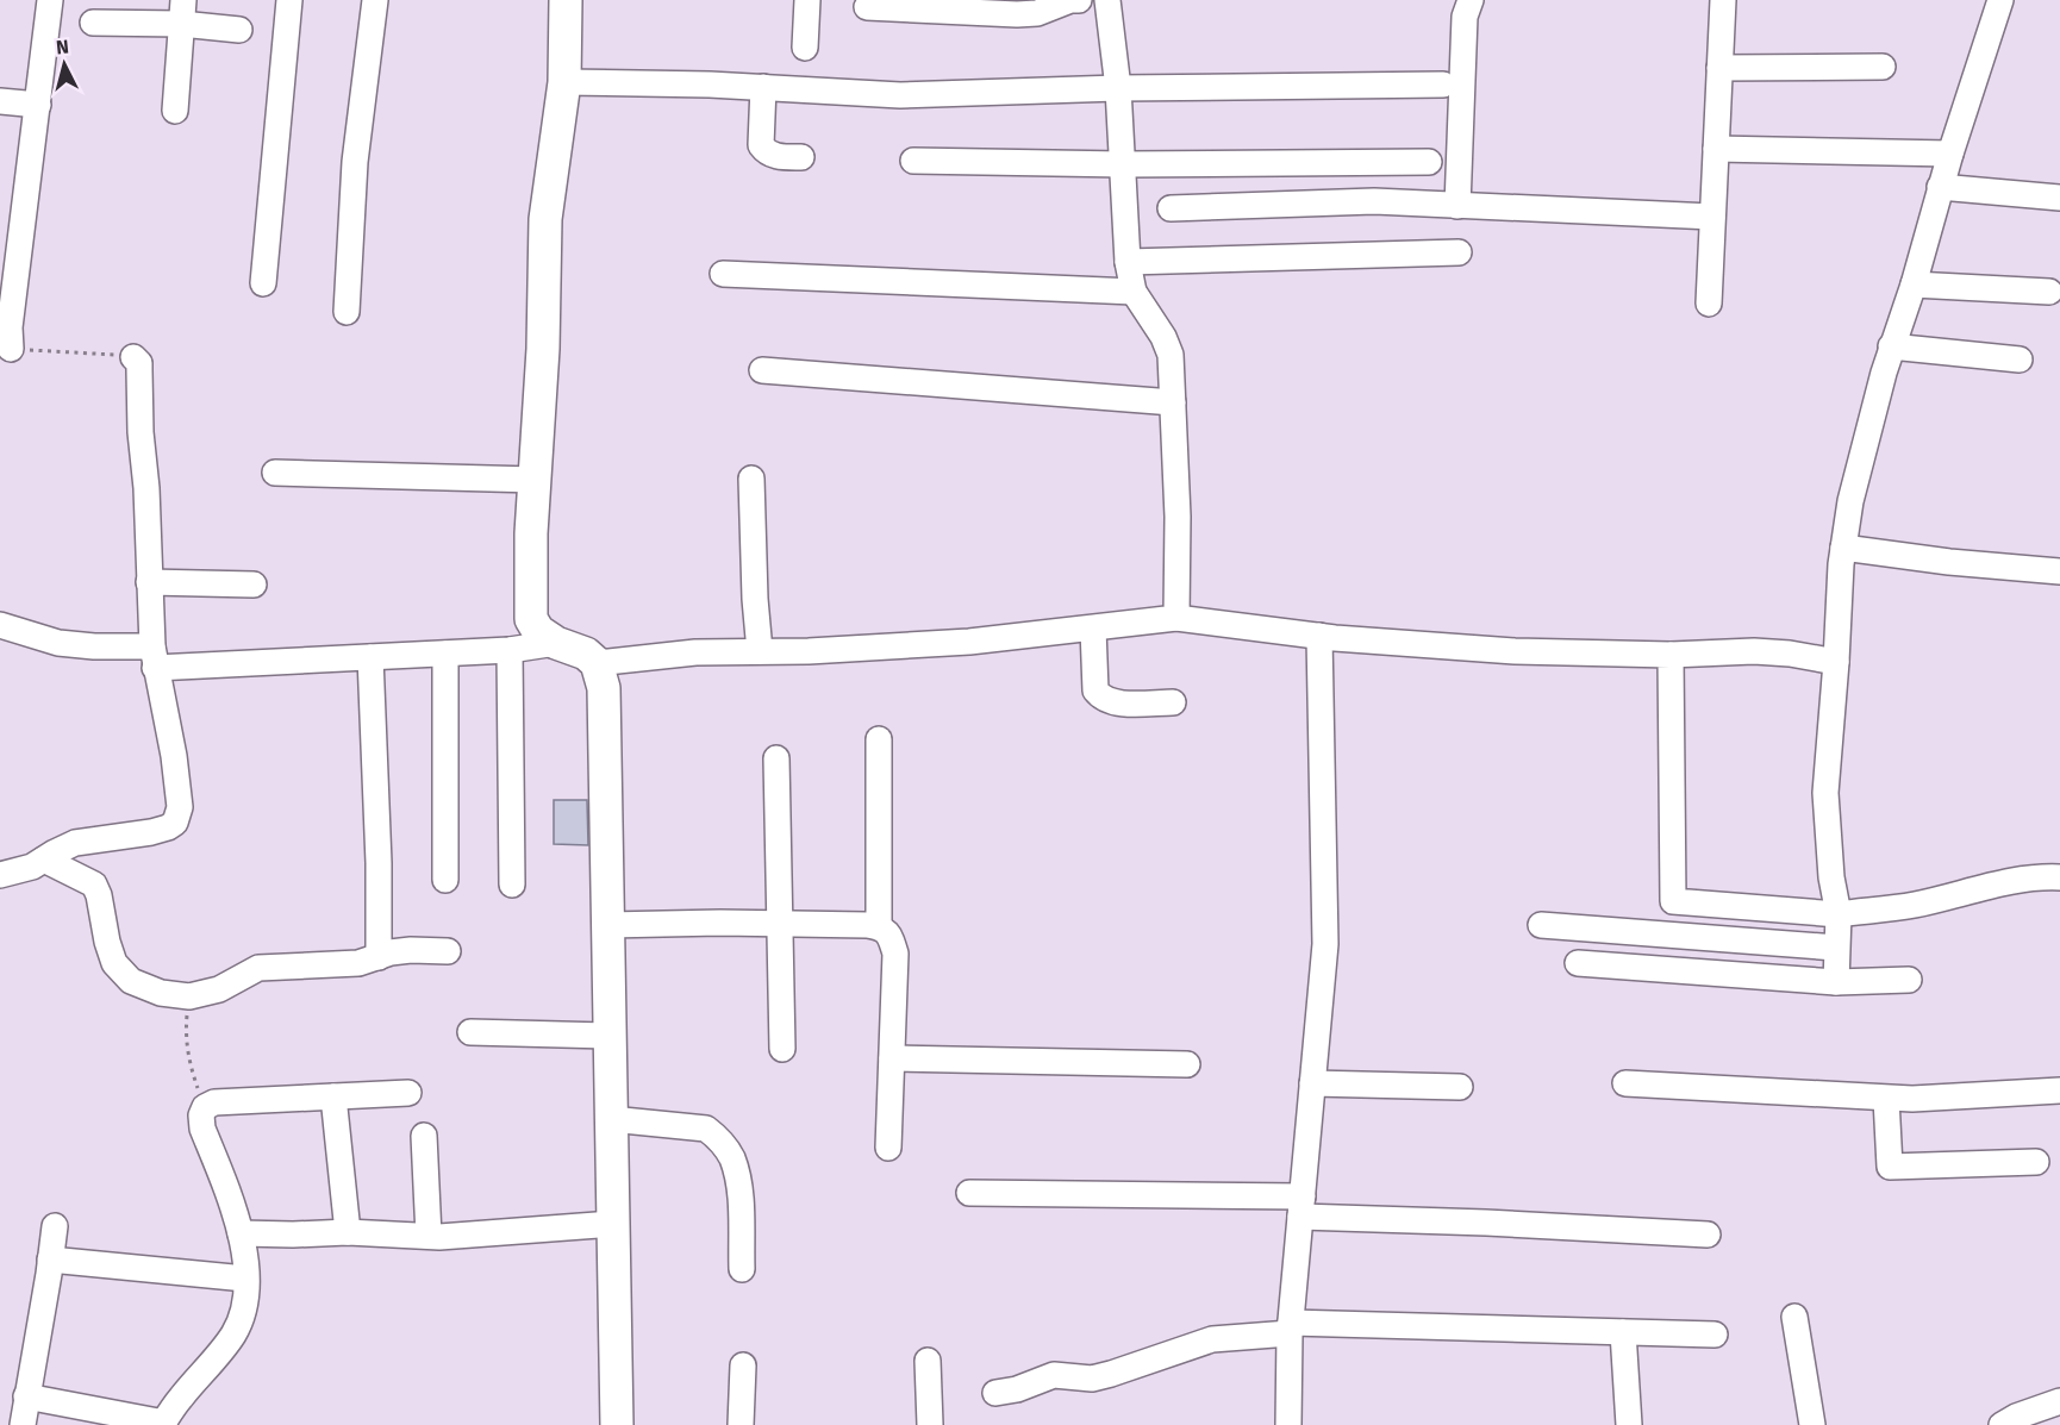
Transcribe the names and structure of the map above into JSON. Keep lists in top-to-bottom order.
{
  "north": "top"
}
